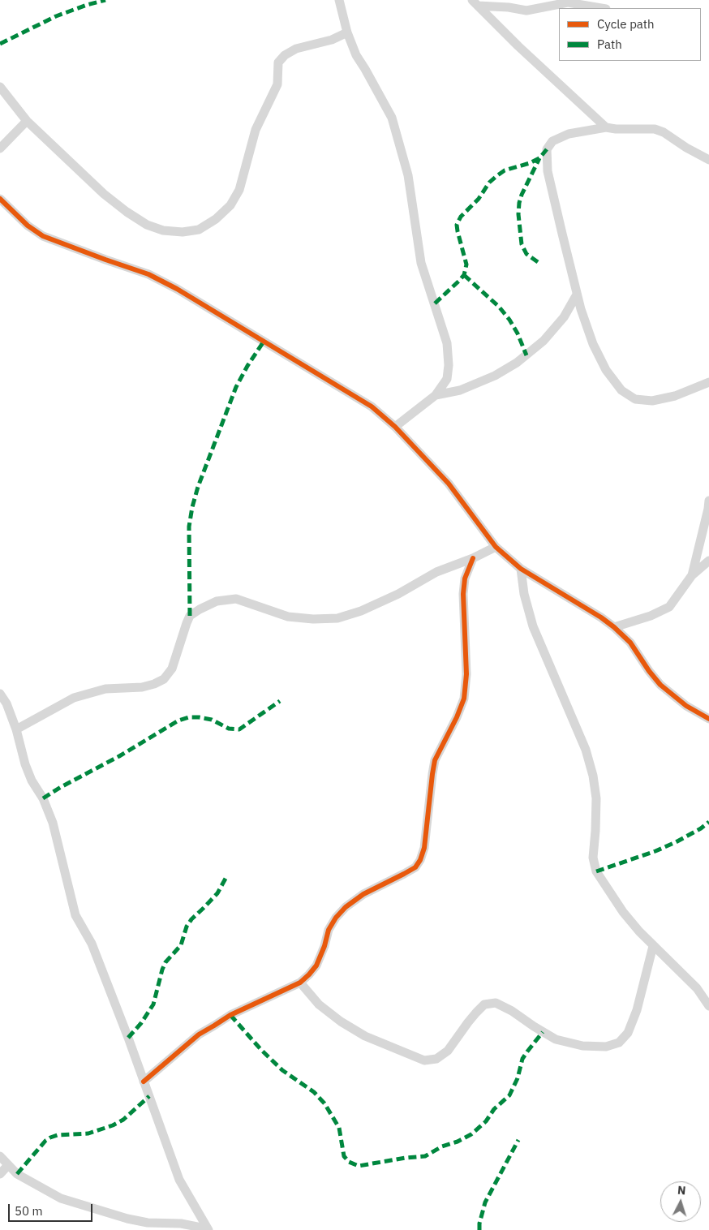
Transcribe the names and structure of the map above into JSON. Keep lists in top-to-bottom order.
{
  "legend": ["Cycle path", "Path"],
  "scale_bar": "50 m",
  "north": "top"
}
